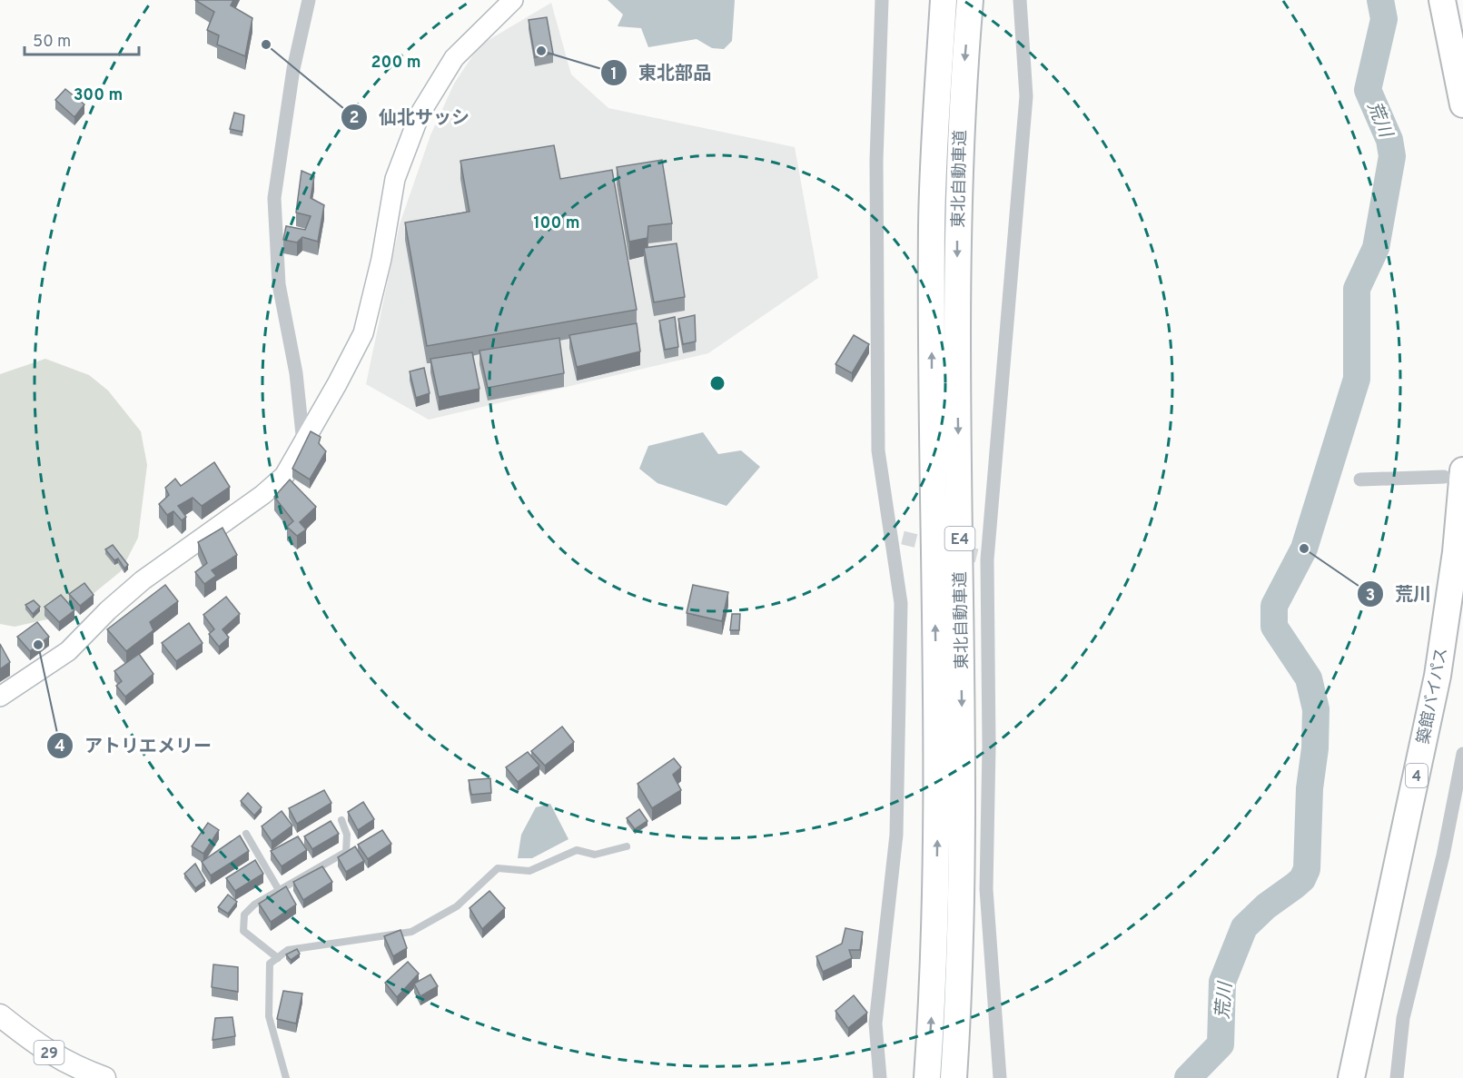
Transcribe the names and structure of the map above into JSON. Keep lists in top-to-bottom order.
{
  "streets": {
    "highway": [
      "東北自動車道",
      "E4",
      "築館バイパス",
      "4"
    ],
    "main road": ["29"]
  },
  "water": ["荒川"],
  "places": [
    "仙北サッシ",
    "東北部品",
    "荒川",
    "アトリエメリー"
  ],
  "scale_bar": "50 m",
  "rings": ["200 m", "300 m", "100 m"]
}
